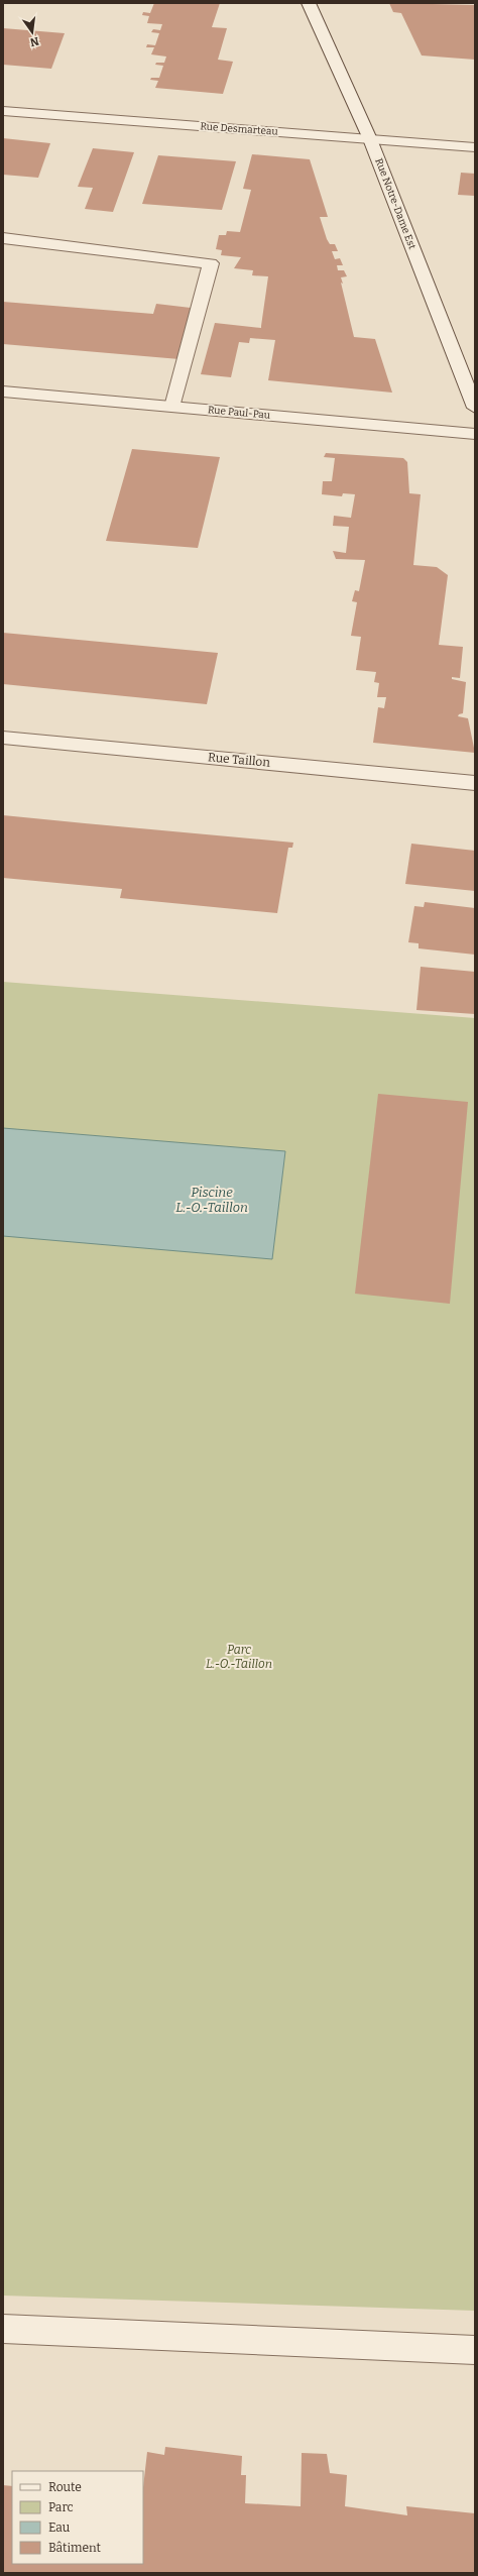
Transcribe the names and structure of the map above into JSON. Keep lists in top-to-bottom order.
{
  "streets": {
    "street": [
      "Rue Desmarteau",
      "Rue Notre-Dame Est",
      "Rue Paul-Pau",
      "Rue Taillon"
    ]
  },
  "crossings": [
    ["Rue Desmarteau", "Rue Notre-Dame Est"]
  ],
  "water": ["Piscine L.-O.-Taillon"],
  "parks": ["Parc L.-O.-Taillon"],
  "legend": [
    "Route",
    "Parc",
    "Eau",
    "Bâtiment"
  ],
  "north": "bottom"
}
